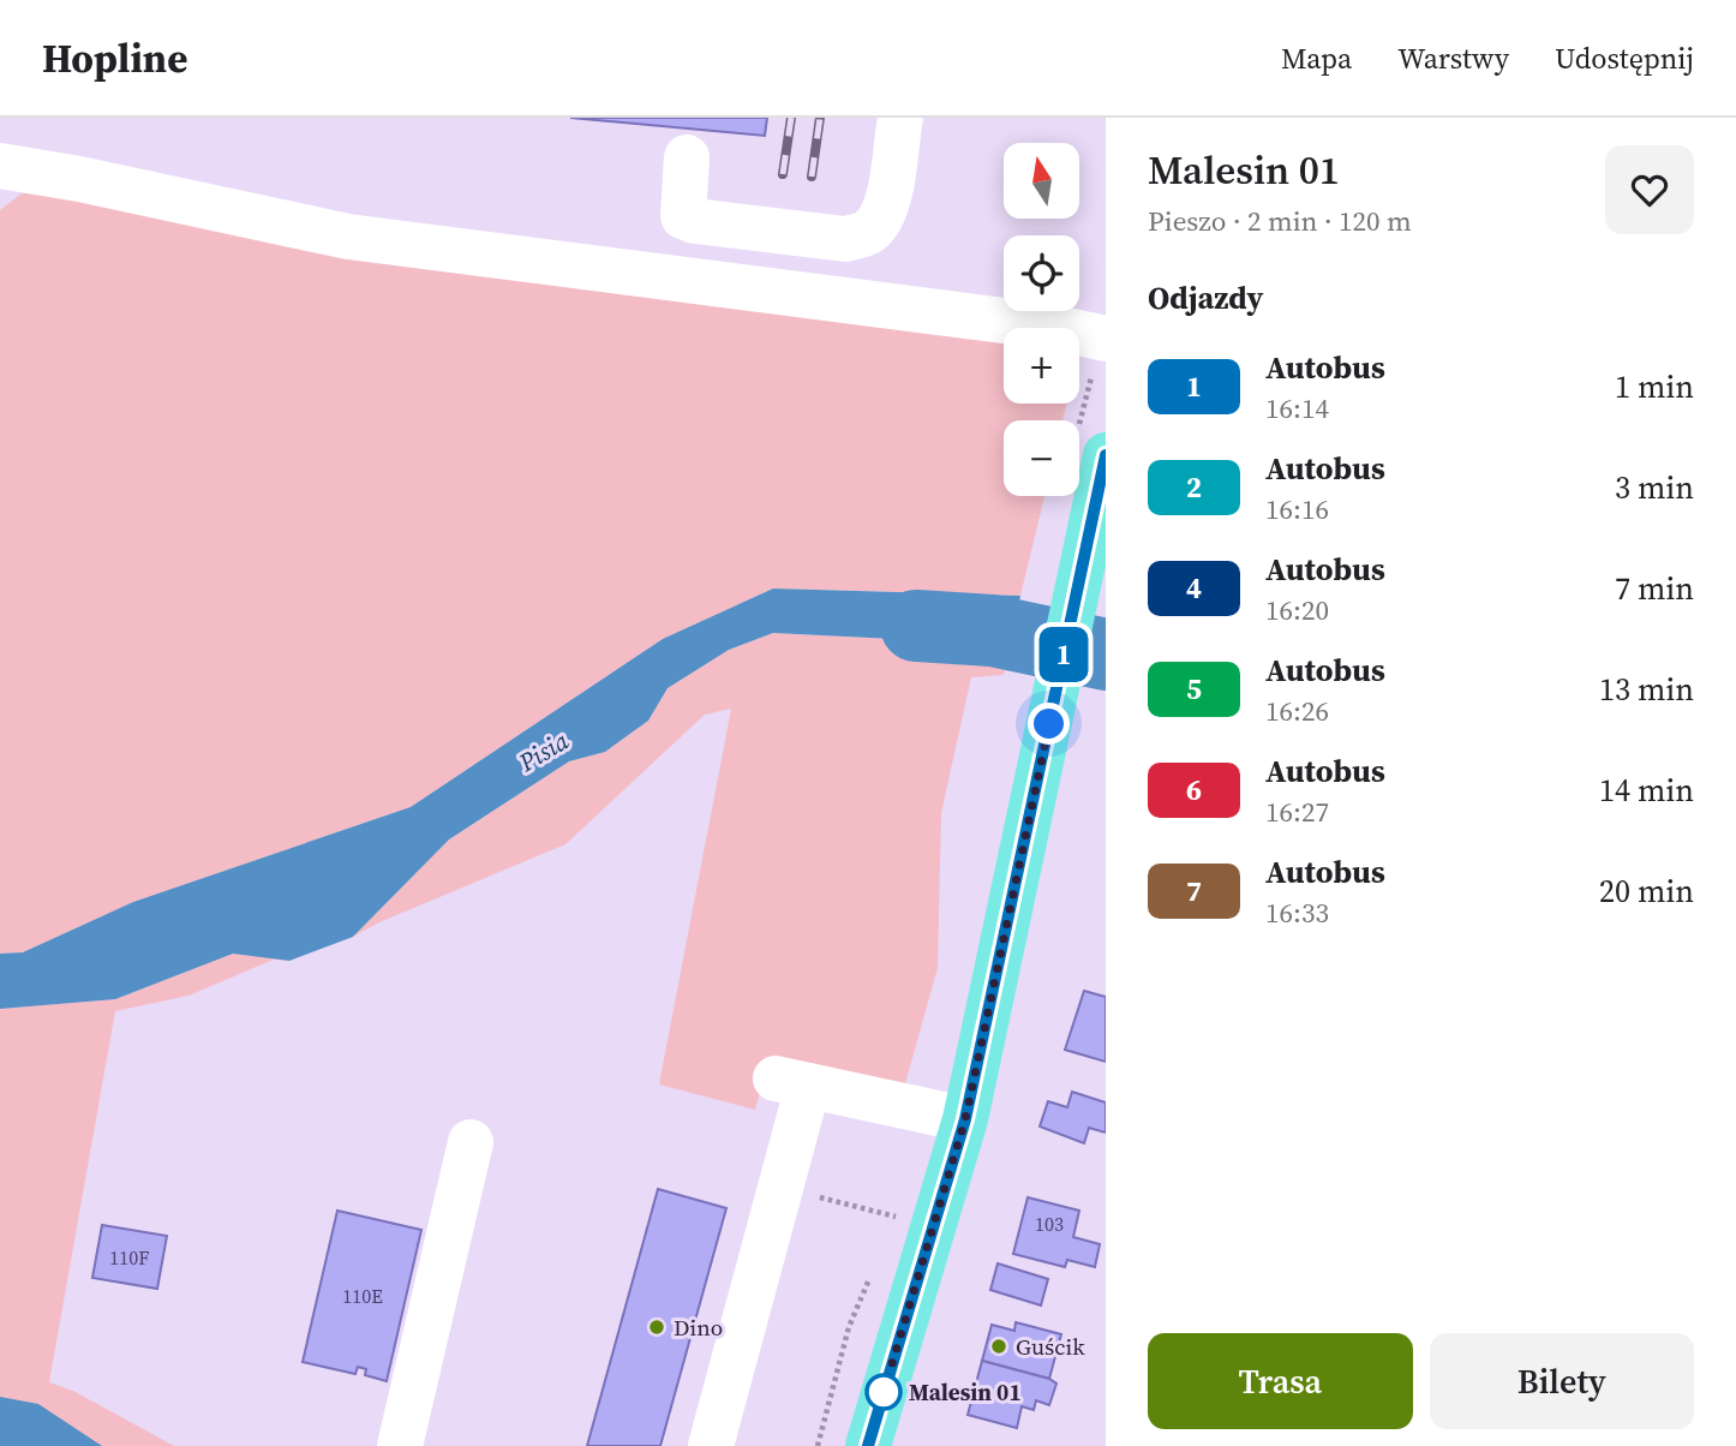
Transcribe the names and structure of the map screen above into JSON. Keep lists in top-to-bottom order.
{
  "water": ["Pisia"],
  "places": ["Dino", "Guścik", "Malesin 01"],
  "lines": ["bus line 1"],
  "house_numbers": ["103", "110F", "110E"],
  "north": "top",
  "page": {
    "header": "Hopline",
    "nav": ["Mapa", "Warstwy", "Udostępnij"],
    "on_map": "1",
    "heading": [
      ["Malesin 01", "Pieszo · 2 min · 120 m"],
      "Odjazdy"
    ],
    "map_buttons": ["+", "−"],
    "list": [
      {
        "mark": "1",
        "name": "Autobus",
        "note": "16:14",
        "value": "1 min"
      },
      {
        "mark": "2",
        "name": "Autobus",
        "note": "16:16",
        "value": "3 min"
      },
      {
        "mark": "4",
        "name": "Autobus",
        "note": "16:20",
        "value": "7 min"
      },
      {
        "mark": "5",
        "name": "Autobus",
        "note": "16:26",
        "value": "13 min"
      },
      {
        "mark": "6",
        "name": "Autobus",
        "note": "16:27",
        "value": "14 min"
      },
      {
        "mark": "7",
        "name": "Autobus",
        "note": "16:33",
        "value": "20 min"
      }
    ],
    "buttons": ["Trasa", "Bilety"]
  }
}
